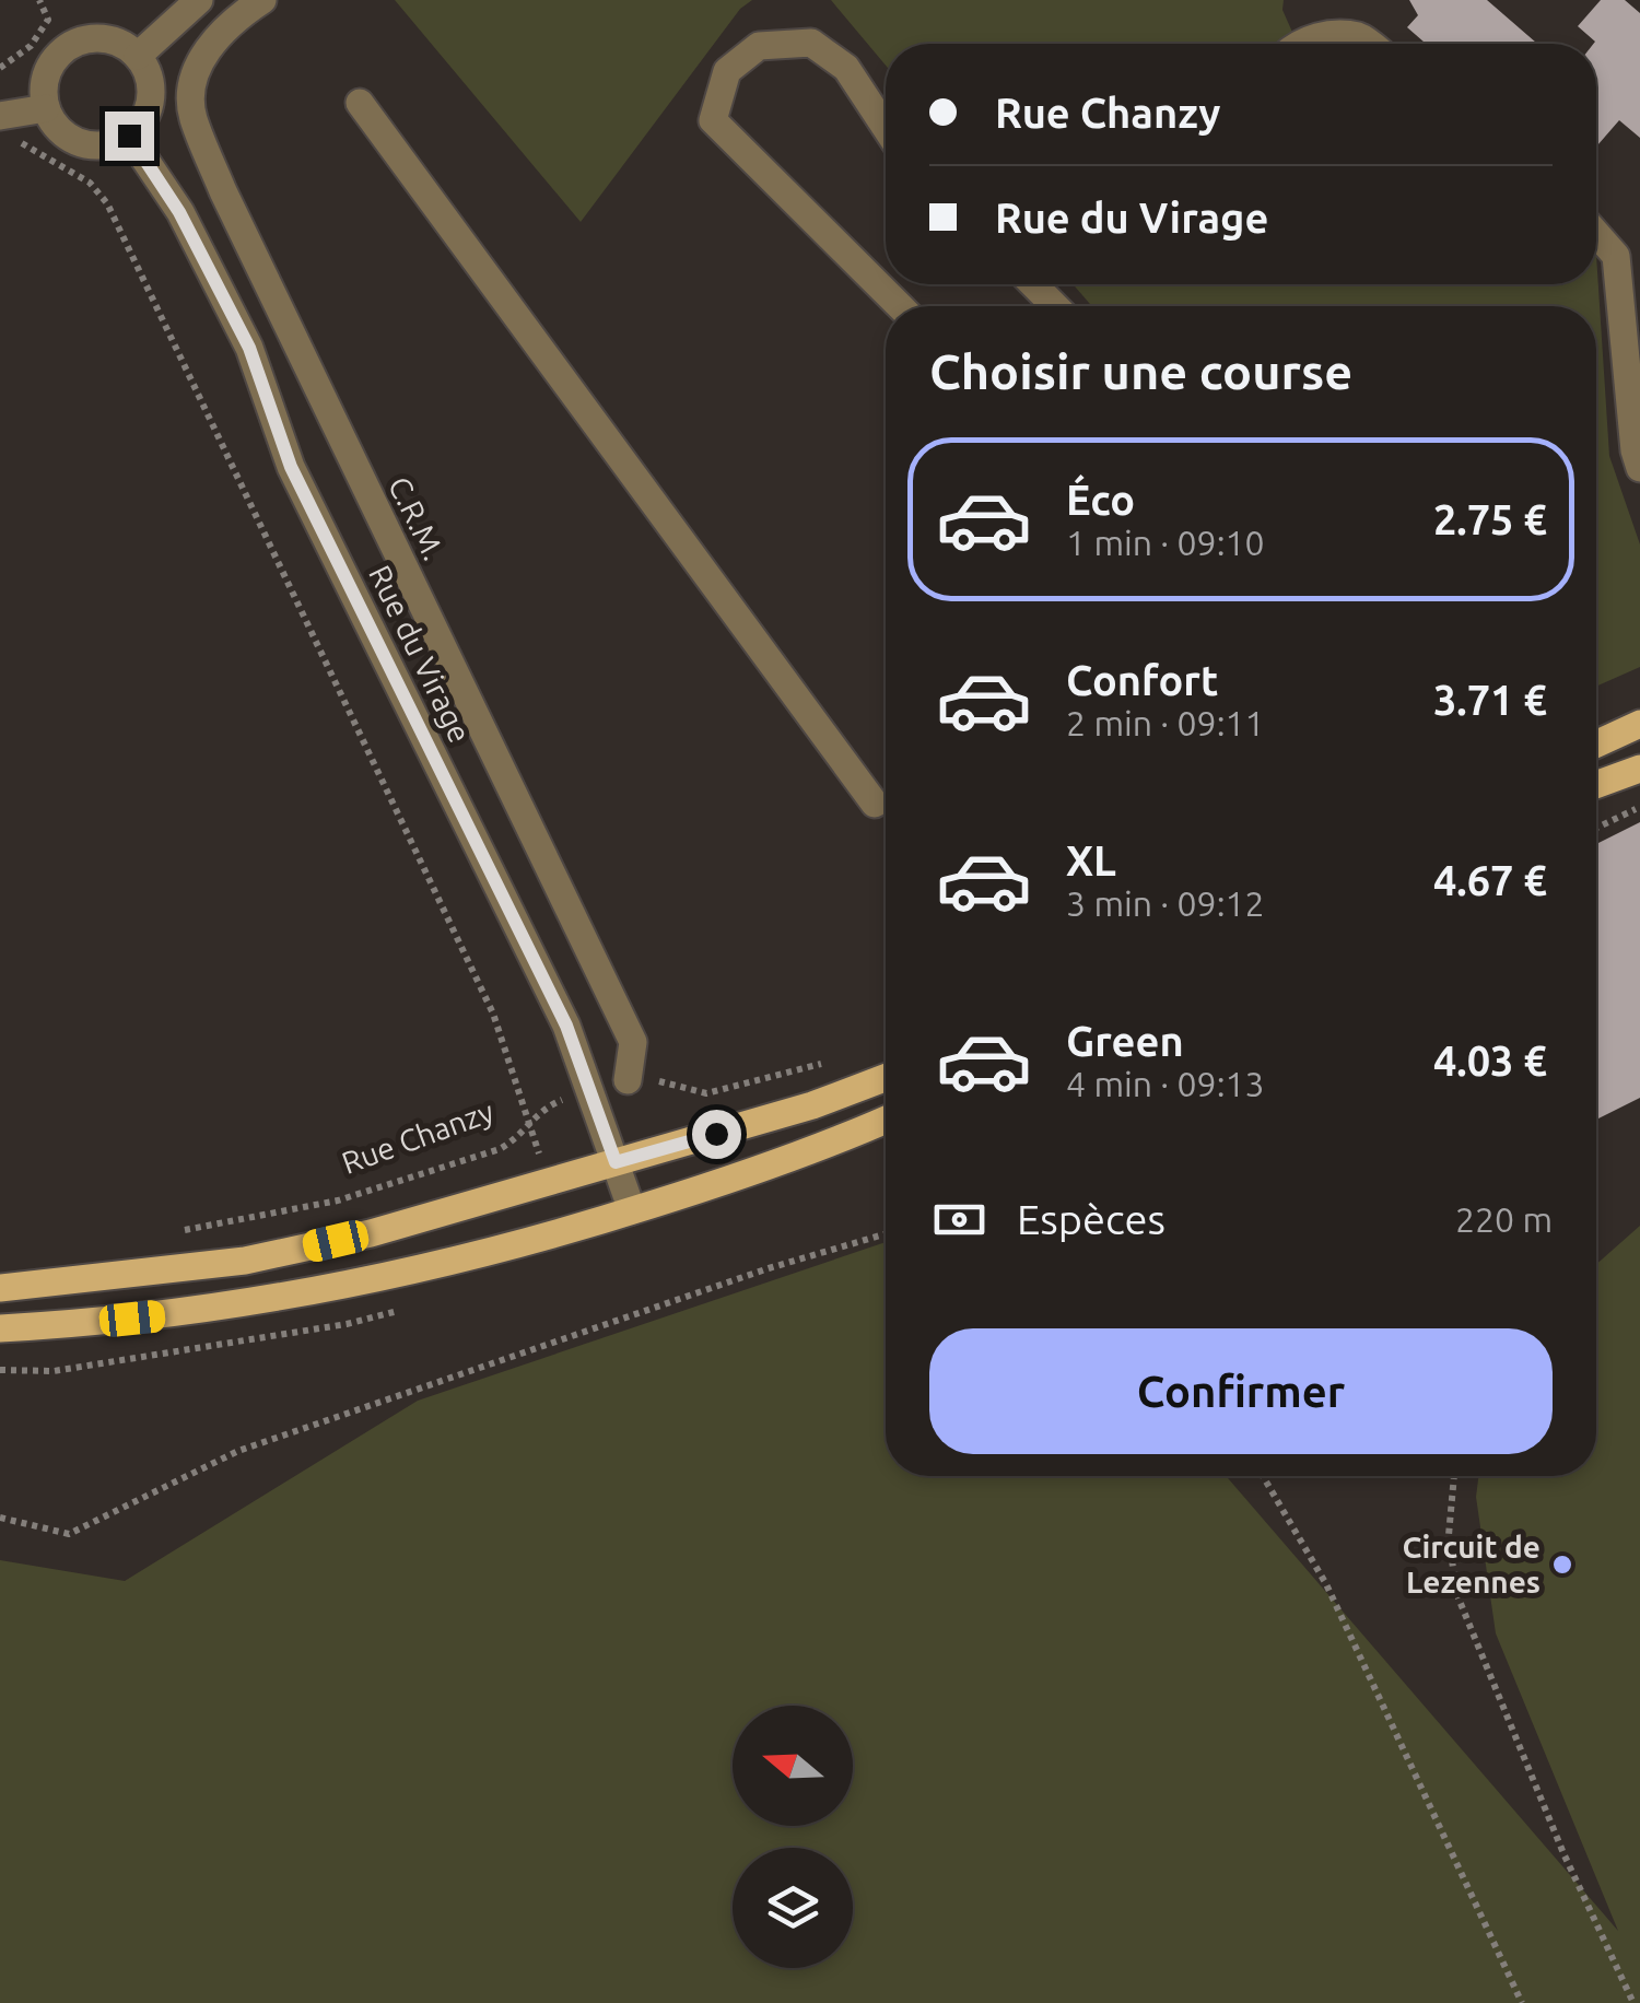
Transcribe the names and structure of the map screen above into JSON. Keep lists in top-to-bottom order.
{
  "streets": {
    "street": ["C.R.M.", "Rue du Virage"],
    "path": ["Rue Chanzy"]
  },
  "crossings": [
    ["Rue du Virage", "Rue Chanzy"]
  ],
  "places": ["Circuit de Lezennes"],
  "north": "left",
  "page": {
    "banner": ["Rue Chanzy", "Rue du Virage"],
    "heading": "Choisir une course",
    "list": [
      {
        "name": "Éco",
        "note": "1 min · 09:10",
        "value": "2.75 €"
      },
      {
        "name": "Confort",
        "note": "2 min · 09:11",
        "value": "3.71 €"
      },
      {
        "name": "XL",
        "note": "3 min · 09:12",
        "value": "4.67 €"
      },
      {
        "name": "Green",
        "note": "4 min · 09:13",
        "value": "4.03 €"
      }
    ],
    "pay": ["Espèces", "220 m"],
    "buttons": "Confirmer"
  }
}
